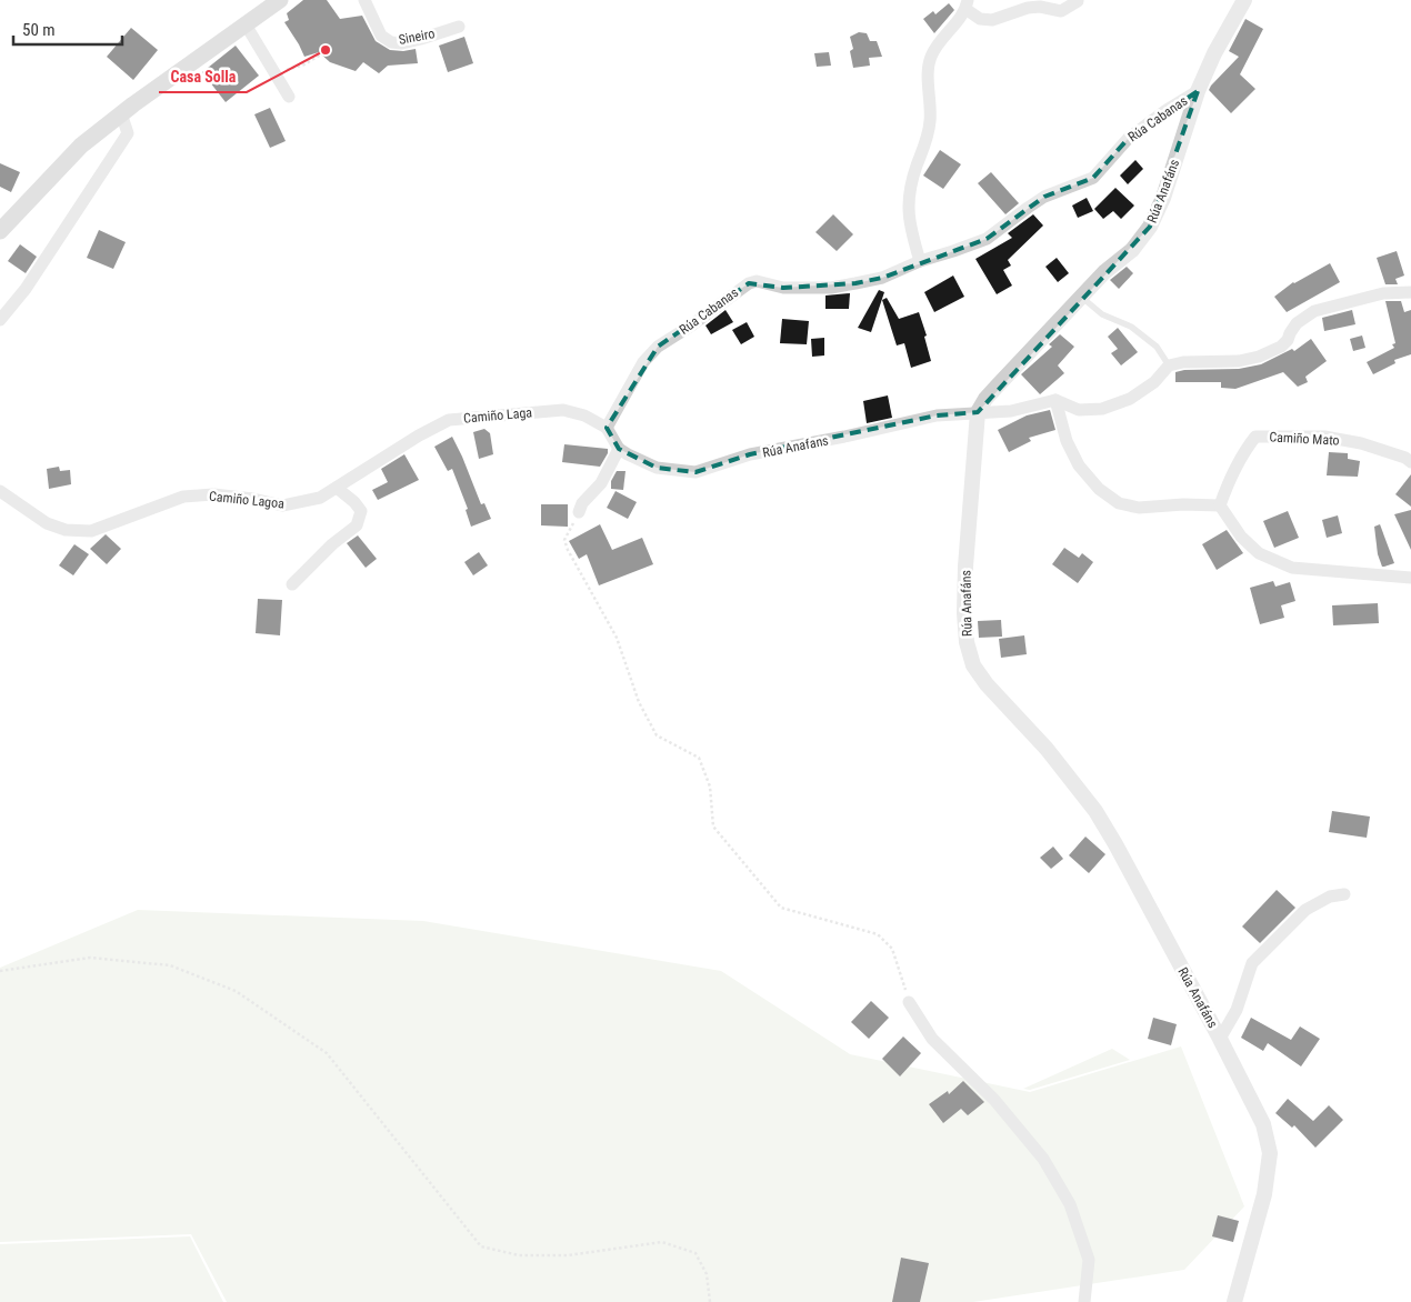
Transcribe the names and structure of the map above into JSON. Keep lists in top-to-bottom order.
{
  "streets": {
    "street": [
      "Sineiro",
      "Rúa Cabanas",
      "Rúa Anafáns",
      "Camiño Laga",
      "Camiño Mato",
      "Rúa Anafans",
      "Camiño Lagoa"
    ]
  },
  "crossings": [
    ["Rúa Cabanas", "Rúa Anafáns"],
    ["Rúa Cabanas", "Camiño Laga"],
    ["Rúa Anafáns", "Rúa Anafans"],
    ["Camiño Laga", "Camiño Lagoa"]
  ],
  "places": ["Casa Solla"],
  "scale_bar": "50 m"
}
